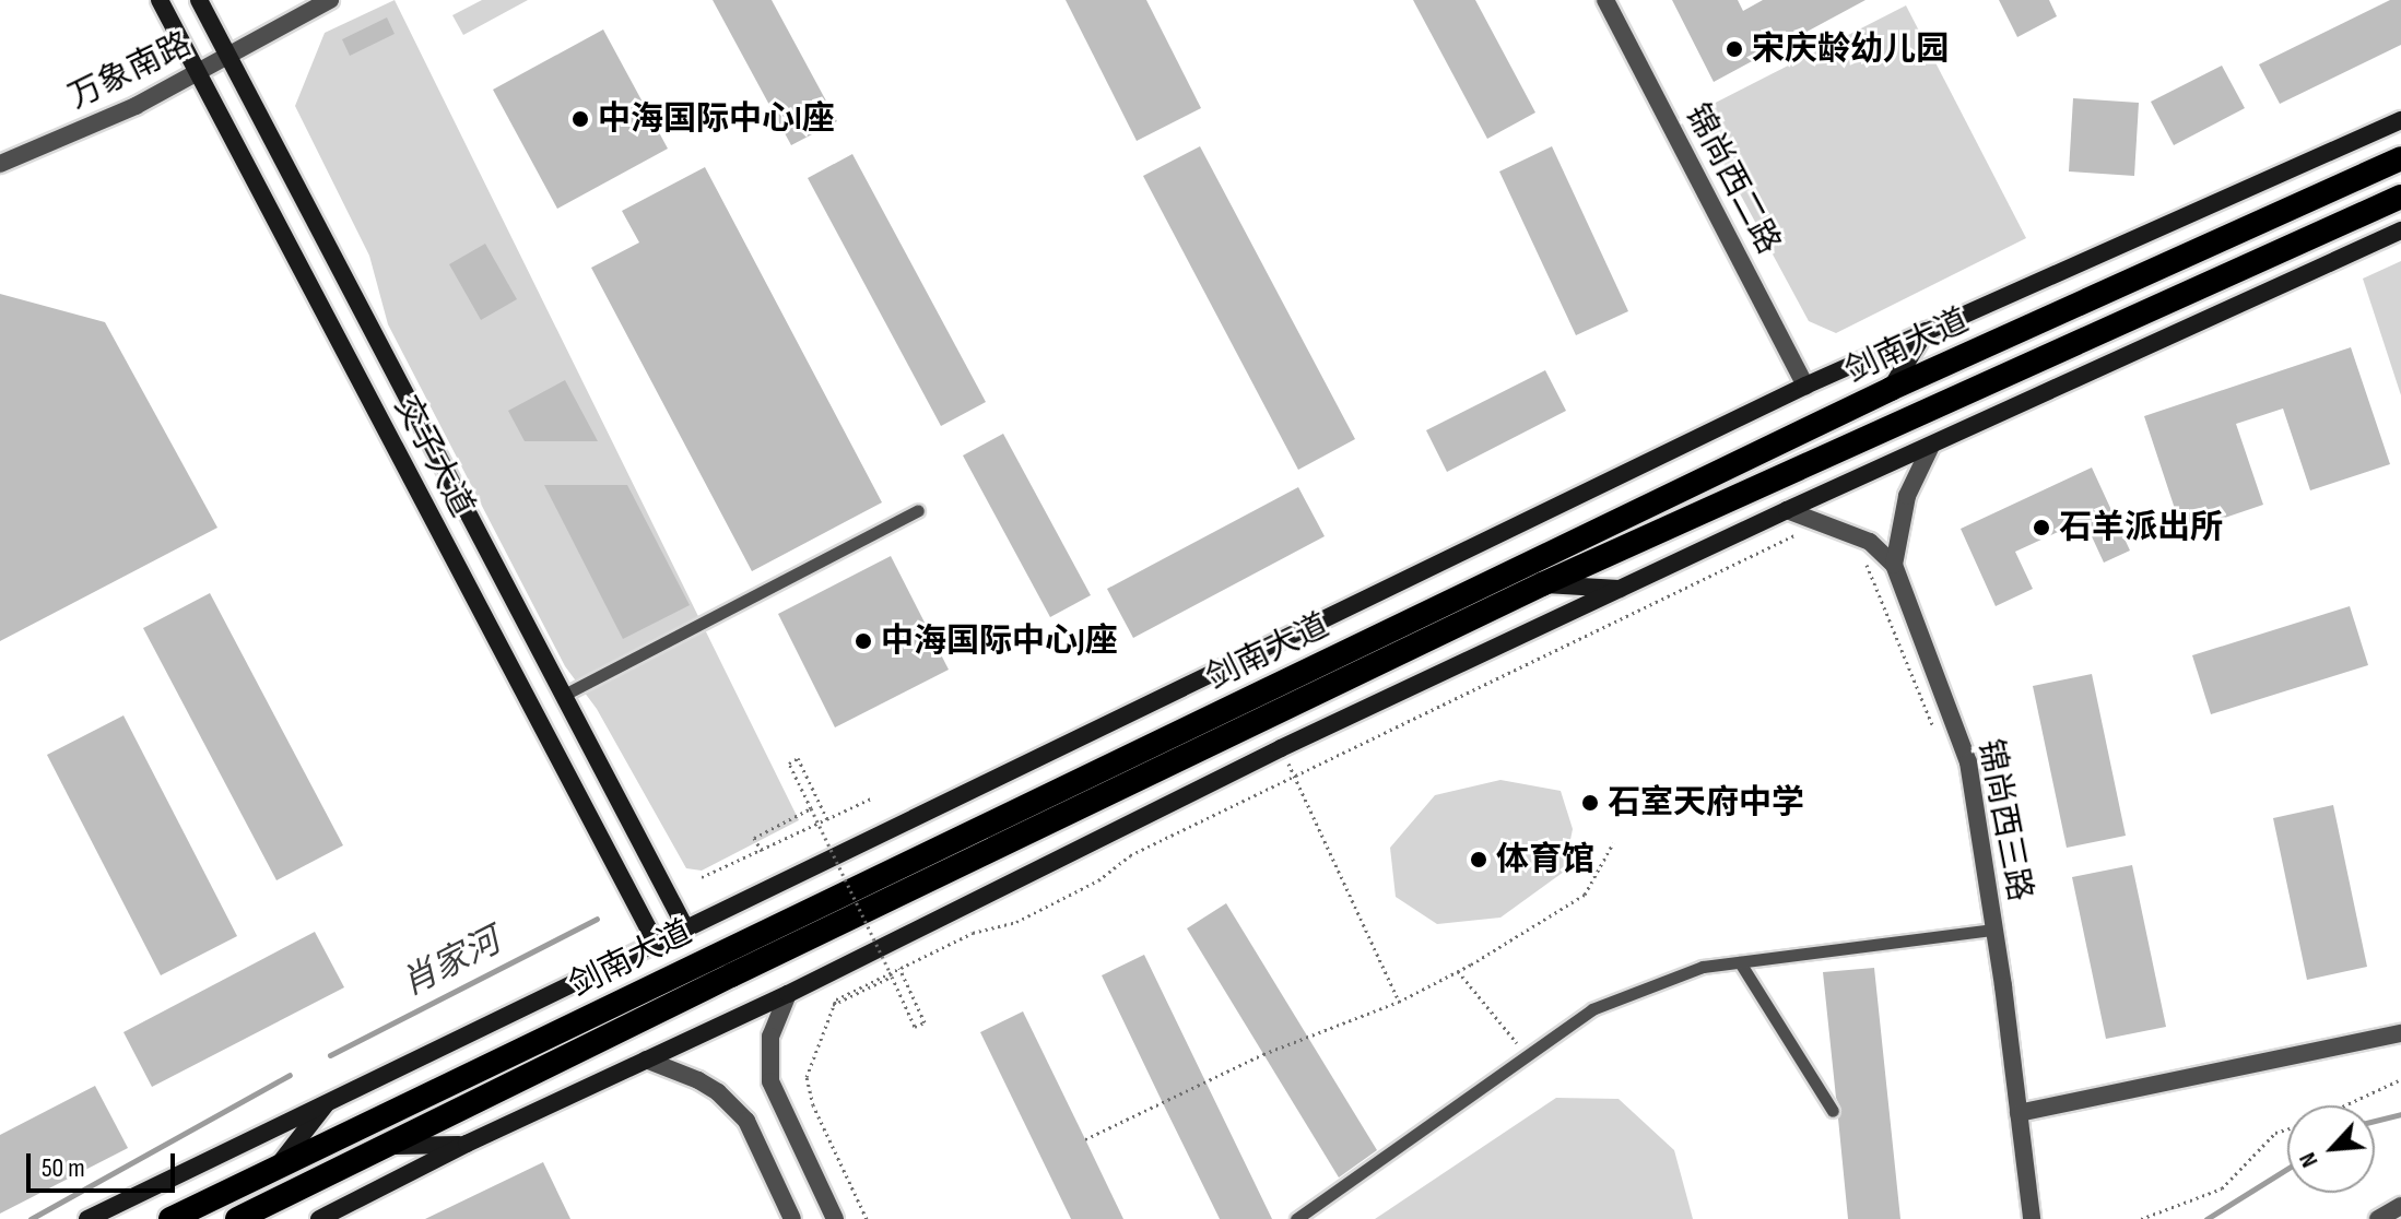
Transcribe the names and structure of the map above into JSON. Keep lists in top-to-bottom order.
{
  "streets": {
    "highway": ["剑南大道"],
    "main road": ["交子大道"],
    "street": ["万象南路", "锦尚西二路", "锦尚西三路"]
  },
  "crossings": [
    ["万象南路", "交子大道"]
  ],
  "water": ["肖家河"],
  "places": [
    "宋庆龄幼儿园",
    "中海国际中心I座",
    "石羊派出所",
    "中海国际中心J座",
    "石室天府中学",
    "体育馆"
  ],
  "scale_bar": "50 m",
  "north": "bottom left"
}
